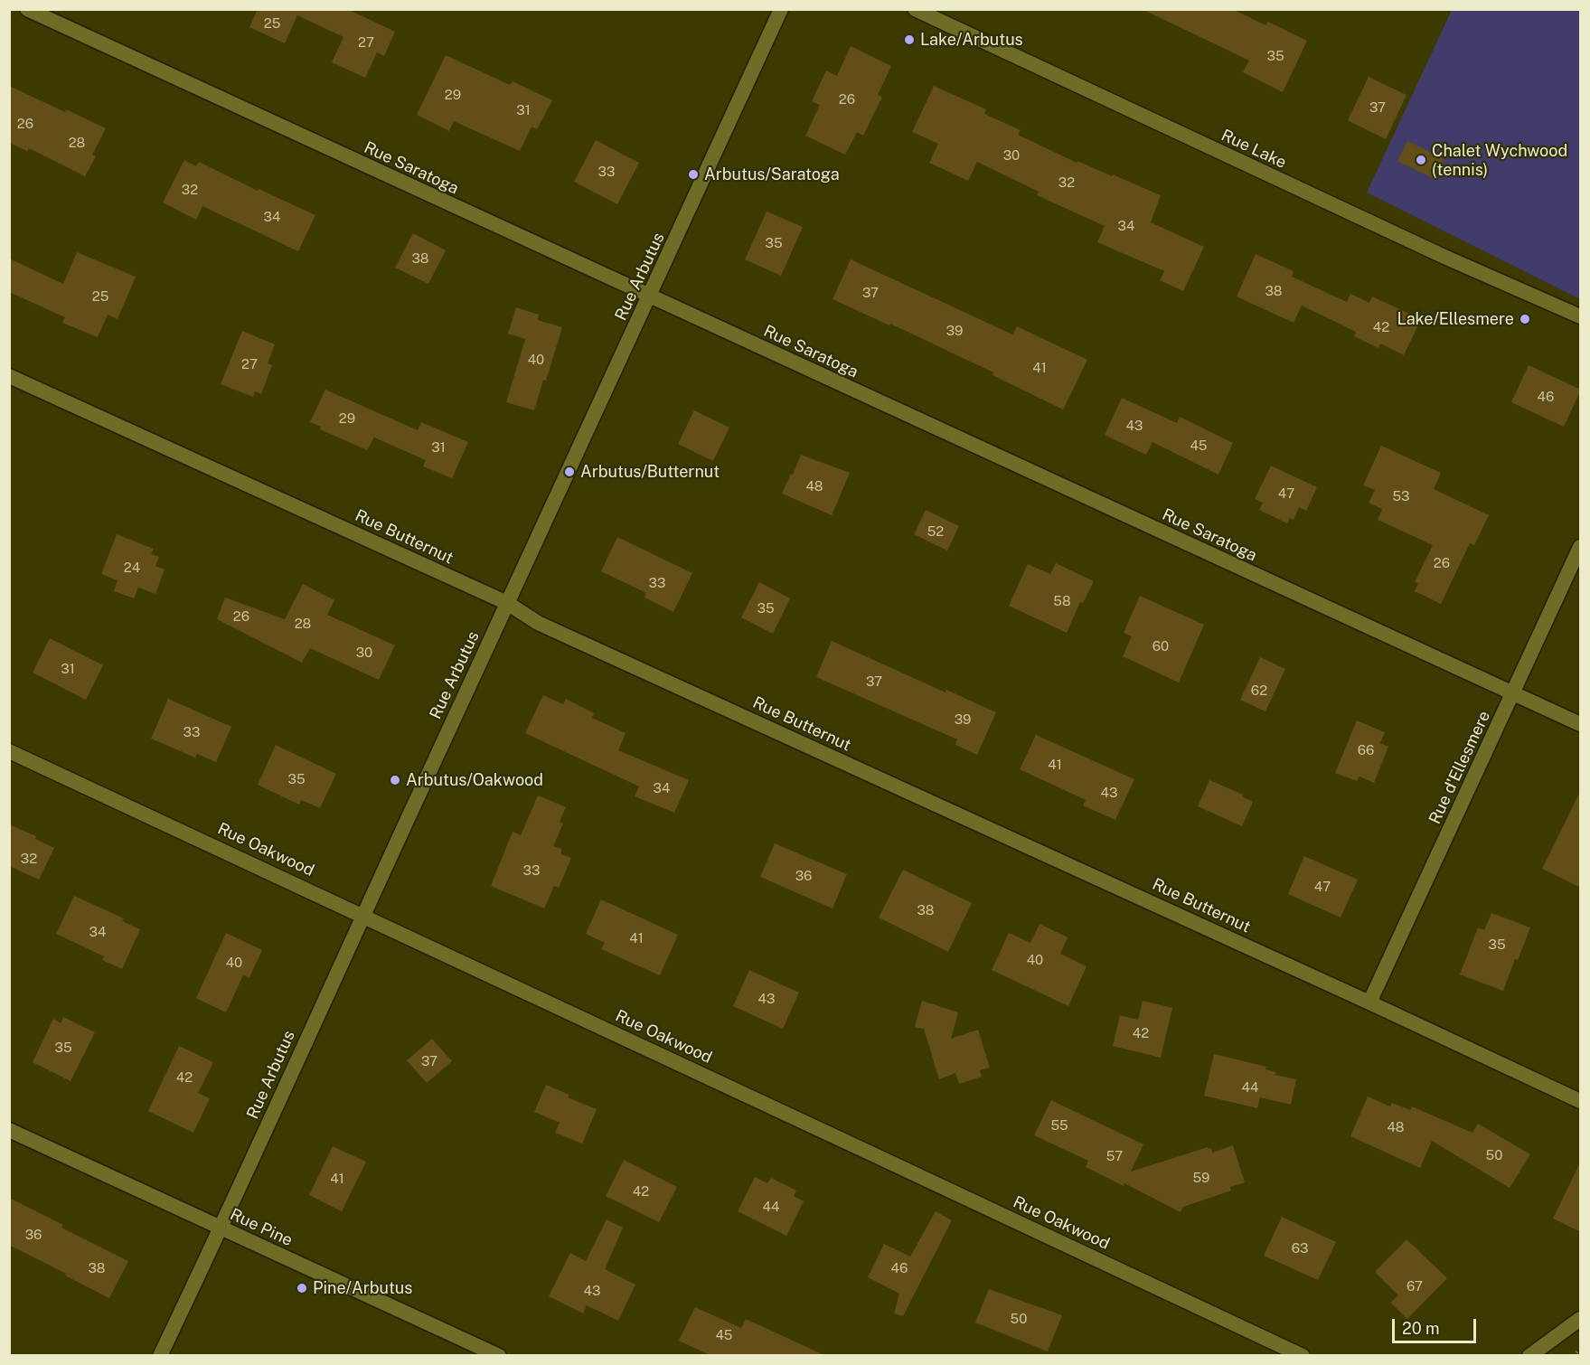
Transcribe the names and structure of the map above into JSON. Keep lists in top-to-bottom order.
{
  "streets": {
    "street": [
      "Rue Lake",
      "Rue Saratoga",
      "Rue Arbutus",
      "Rue Butternut",
      "Rue d'Ellesmere",
      "Rue Oakwood",
      "Rue Pine"
    ]
  },
  "crossings": [
    ["Rue Saratoga", "Rue Arbutus"],
    ["Rue Saratoga", "Rue d'Ellesmere"],
    ["Rue Arbutus", "Rue Butternut"],
    ["Rue Arbutus", "Rue Oakwood"],
    ["Rue Arbutus", "Rue Pine"],
    ["Rue Butternut", "Rue d'Ellesmere"]
  ],
  "places": [
    "Lake/Arbutus",
    "Chalet Wychwood (tennis)",
    "Arbutus/Saratoga",
    "Lake/Ellesmere",
    "Arbutus/Butternut",
    "Arbutus/Oakwood",
    "Pine/Arbutus"
  ],
  "house_numbers": [
    "25",
    "27",
    "35",
    "29",
    "26",
    "37",
    "31",
    "26",
    "28",
    "30",
    "33",
    "32",
    "32",
    "34",
    "34",
    "35",
    "38",
    "38",
    "37",
    "25",
    "42",
    "39",
    "40",
    "27",
    "41",
    "46",
    "29",
    "43",
    "45",
    "31",
    "48",
    "47",
    "53",
    "52",
    "26",
    "24",
    "33",
    "58",
    "35",
    "26",
    "28",
    "60",
    "30",
    "31",
    "37",
    "62",
    "39",
    "33",
    "66",
    "41",
    "35",
    "34",
    "43",
    "32",
    "33",
    "36",
    "47",
    "38",
    "34",
    "41",
    "35",
    "40",
    "40",
    "43",
    "42",
    "35",
    "37",
    "42",
    "44",
    "55",
    "48",
    "50",
    "57",
    "59",
    "41",
    "42",
    "44",
    "36",
    "63",
    "38",
    "46",
    "67",
    "43",
    "50",
    "45"
  ],
  "scale_bar": "20 m"
}
